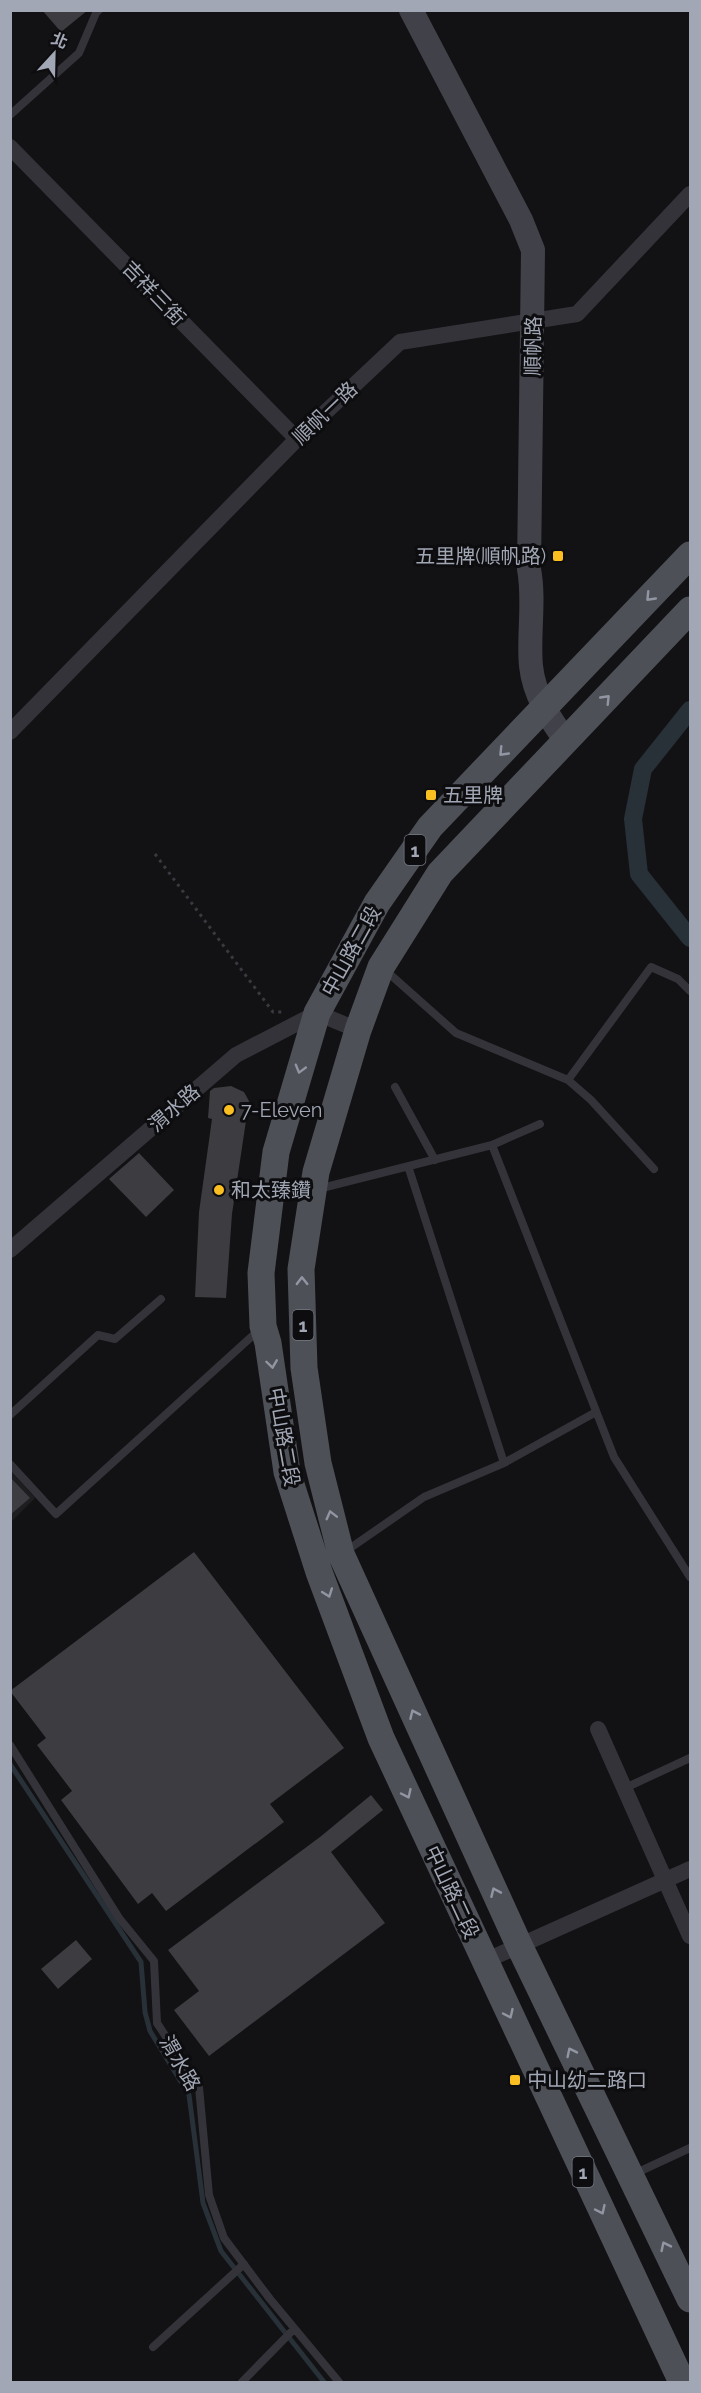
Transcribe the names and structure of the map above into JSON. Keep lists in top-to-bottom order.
{
  "streets": {
    "main road": ["1", "中山路二段"],
    "street": [
      "吉祥三街",
      "順帆路",
      "順帆一路",
      "渭水路"
    ]
  },
  "crossings": [
    ["吉祥三街", "順帆一路"],
    ["順帆路", "順帆一路"],
    ["順帆路", "中山路二段"],
    ["中山路二段", "渭水路"]
  ],
  "places": {
    "transit": ["五里牌(順帆路)", "五里牌", "中山幼二路口"],
    "other": ["7-Eleven", "和太臻鑽"]
  },
  "north": "top"
}
